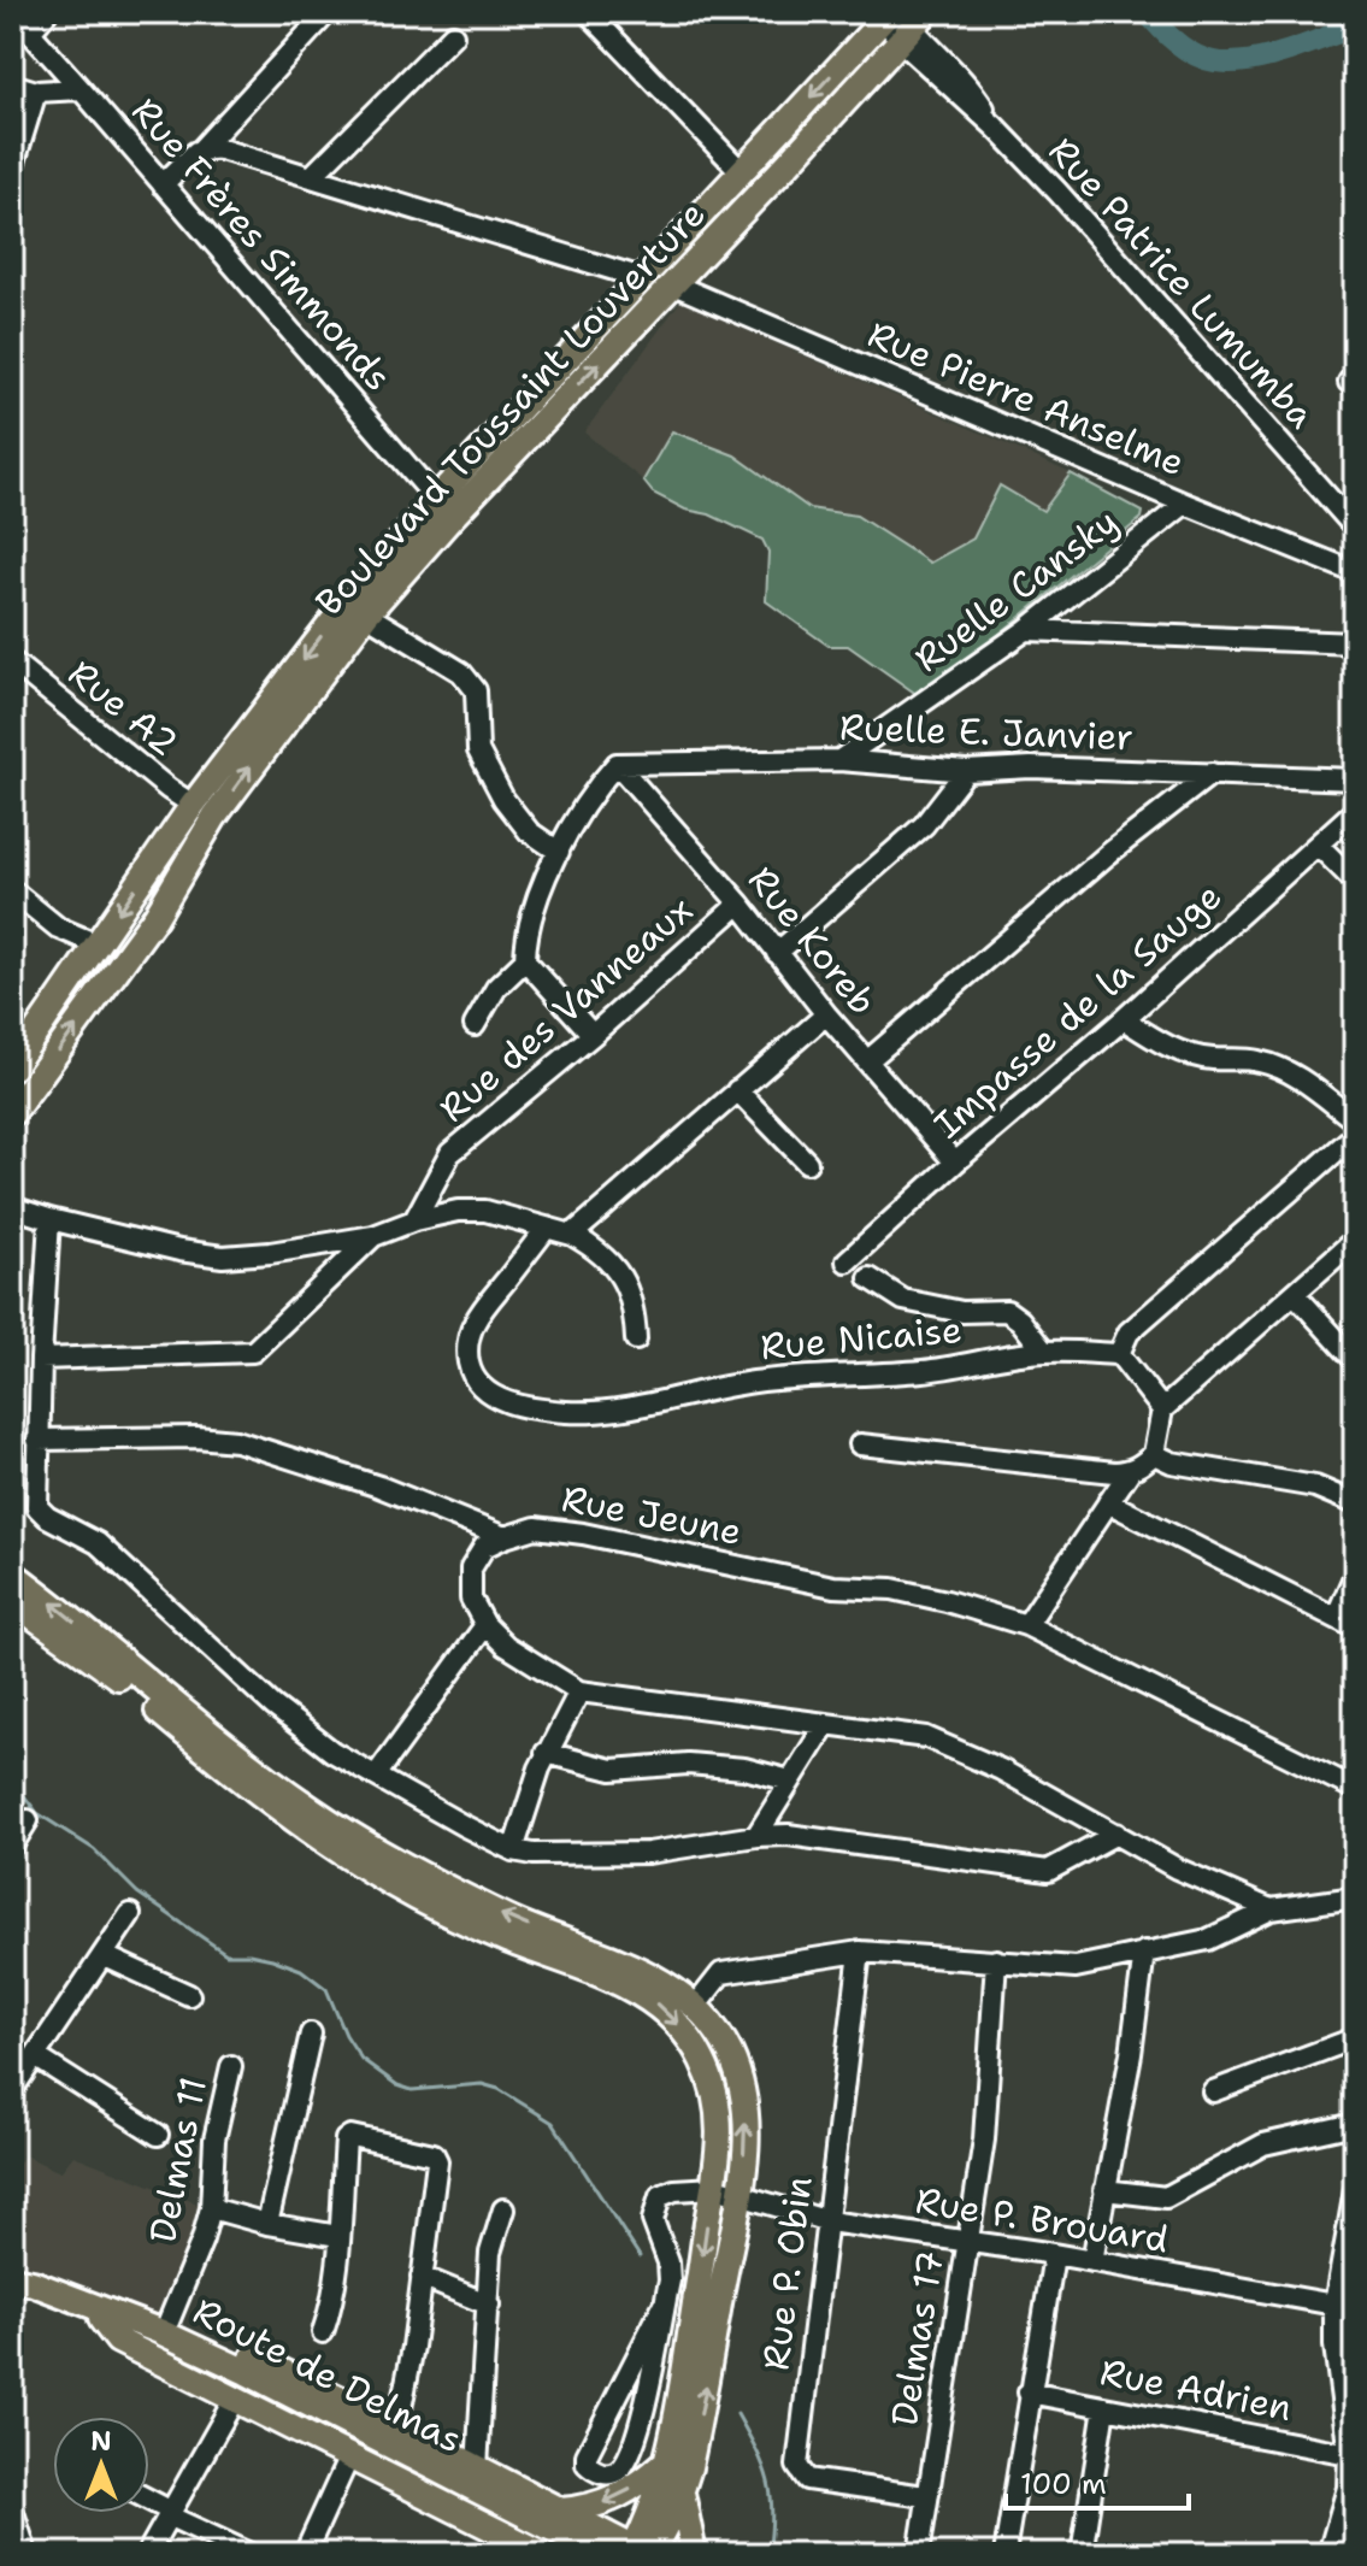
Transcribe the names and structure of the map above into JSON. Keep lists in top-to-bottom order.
{
  "streets": {
    "main road": ["Boulevard Toussaint Louverture", "Route de Delmas"],
    "street": [
      "Rue Frères Simmonds",
      "Rue Patrice Lumumba",
      "Rue Pierre Anselme",
      "Ruelle Cansky",
      "Rue A2",
      "Ruelle E. Janvier",
      "Rue Koreb",
      "Rue des Vanneaux",
      "Impasse de la Sauge",
      "Rue Nicaise",
      "Rue Jeune",
      "Delmas 11",
      "Rue P. Brouard",
      "Rue P. Obin",
      "Delmas 17",
      "Rue Adrien"
    ]
  },
  "crossings": [
    ["Rue Frères Simmonds", "Boulevard Toussaint Louverture"],
    ["Rue Patrice Lumumba", "Boulevard Toussaint Louverture"],
    ["Rue Pierre Anselme", "Boulevard Toussaint Louverture"],
    ["Rue Pierre Anselme", "Ruelle Cansky"],
    ["Boulevard Toussaint Louverture", "Rue A2"],
    ["Ruelle Cansky", "Ruelle E. Janvier"],
    ["Ruelle E. Janvier", "Rue Koreb"],
    ["Rue Koreb", "Rue des Vanneaux"],
    ["Rue Koreb", "Impasse de la Sauge"],
    ["Rue P. Brouard", "Rue P. Obin"],
    ["Rue P. Brouard", "Delmas 17"],
    ["Rue P. Obin", "Delmas 17"]
  ],
  "scale_bar": "100 m",
  "north": "top"
}
